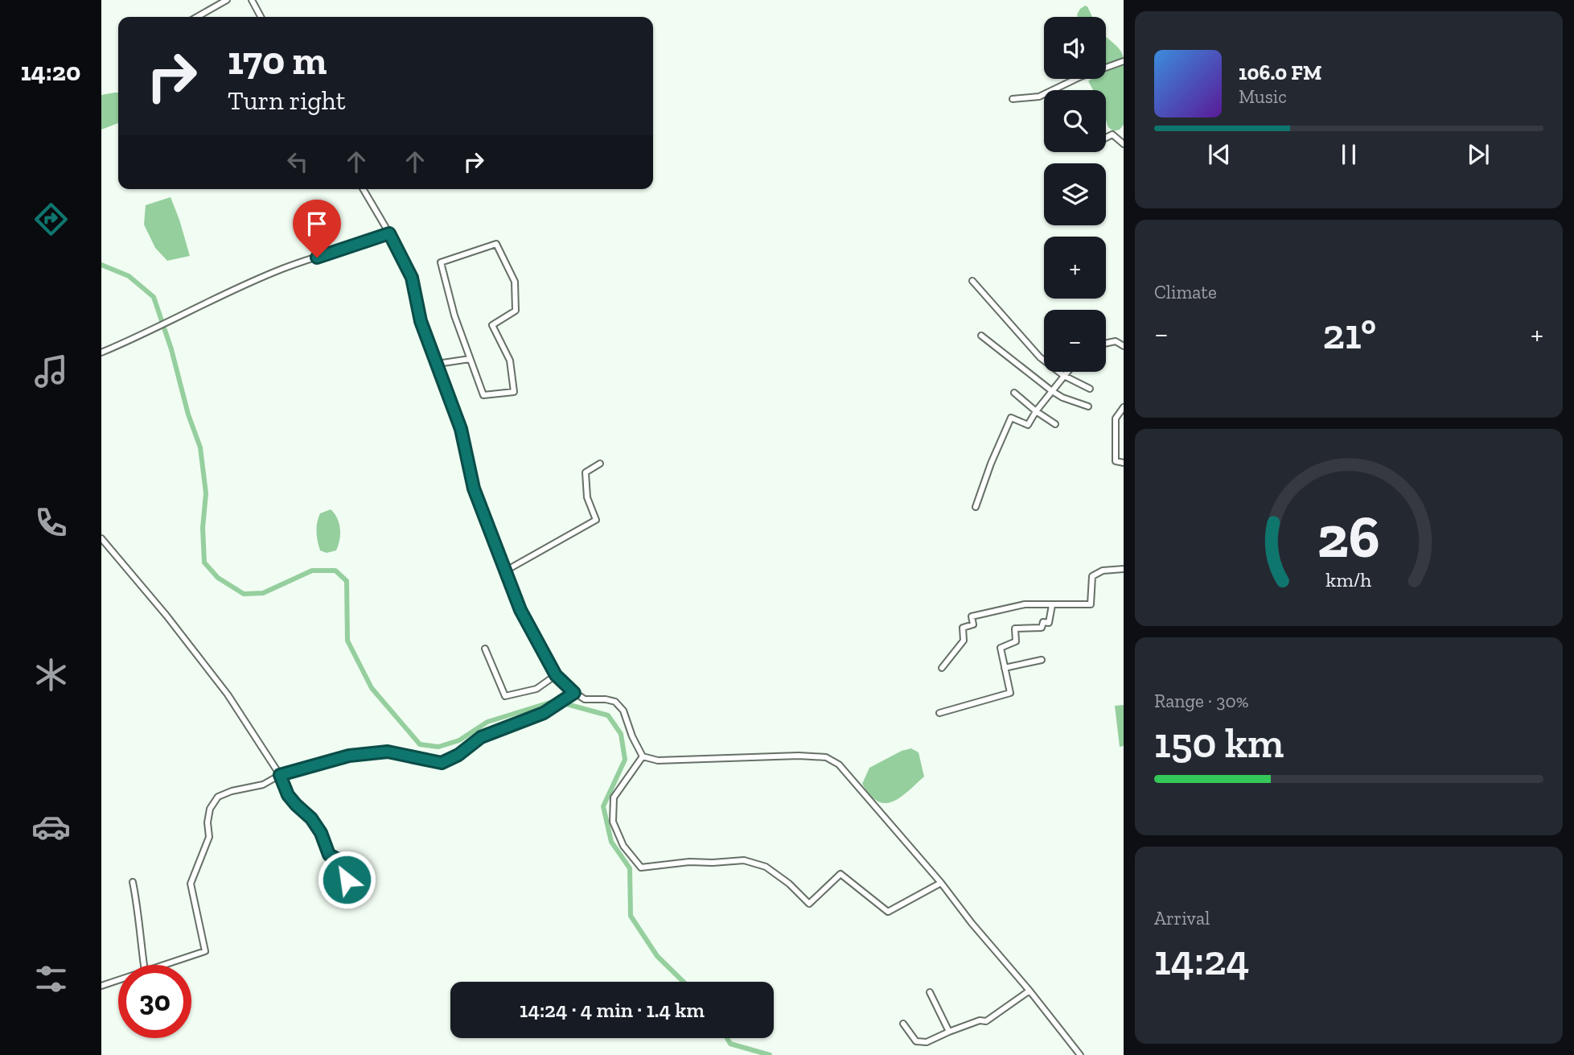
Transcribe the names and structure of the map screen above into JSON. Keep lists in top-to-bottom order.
{
  "page": {
    "tabs": "14:20",
    "map_buttons": ["+", "−"],
    "turn": ["170 m", "Turn right"],
    "song": ["106.0 FM", "Music"],
    "tile": [
      "Climate",
      ["Range · 30%", "150 km"],
      ["Arrival", "14:24"]
    ],
    "heat": ["−", "21°", "+"],
    "limit": "30",
    "trip": "14:24 · 4 min · 1.4 km",
    "gauge": ["26", "km/h"]
  }
}
